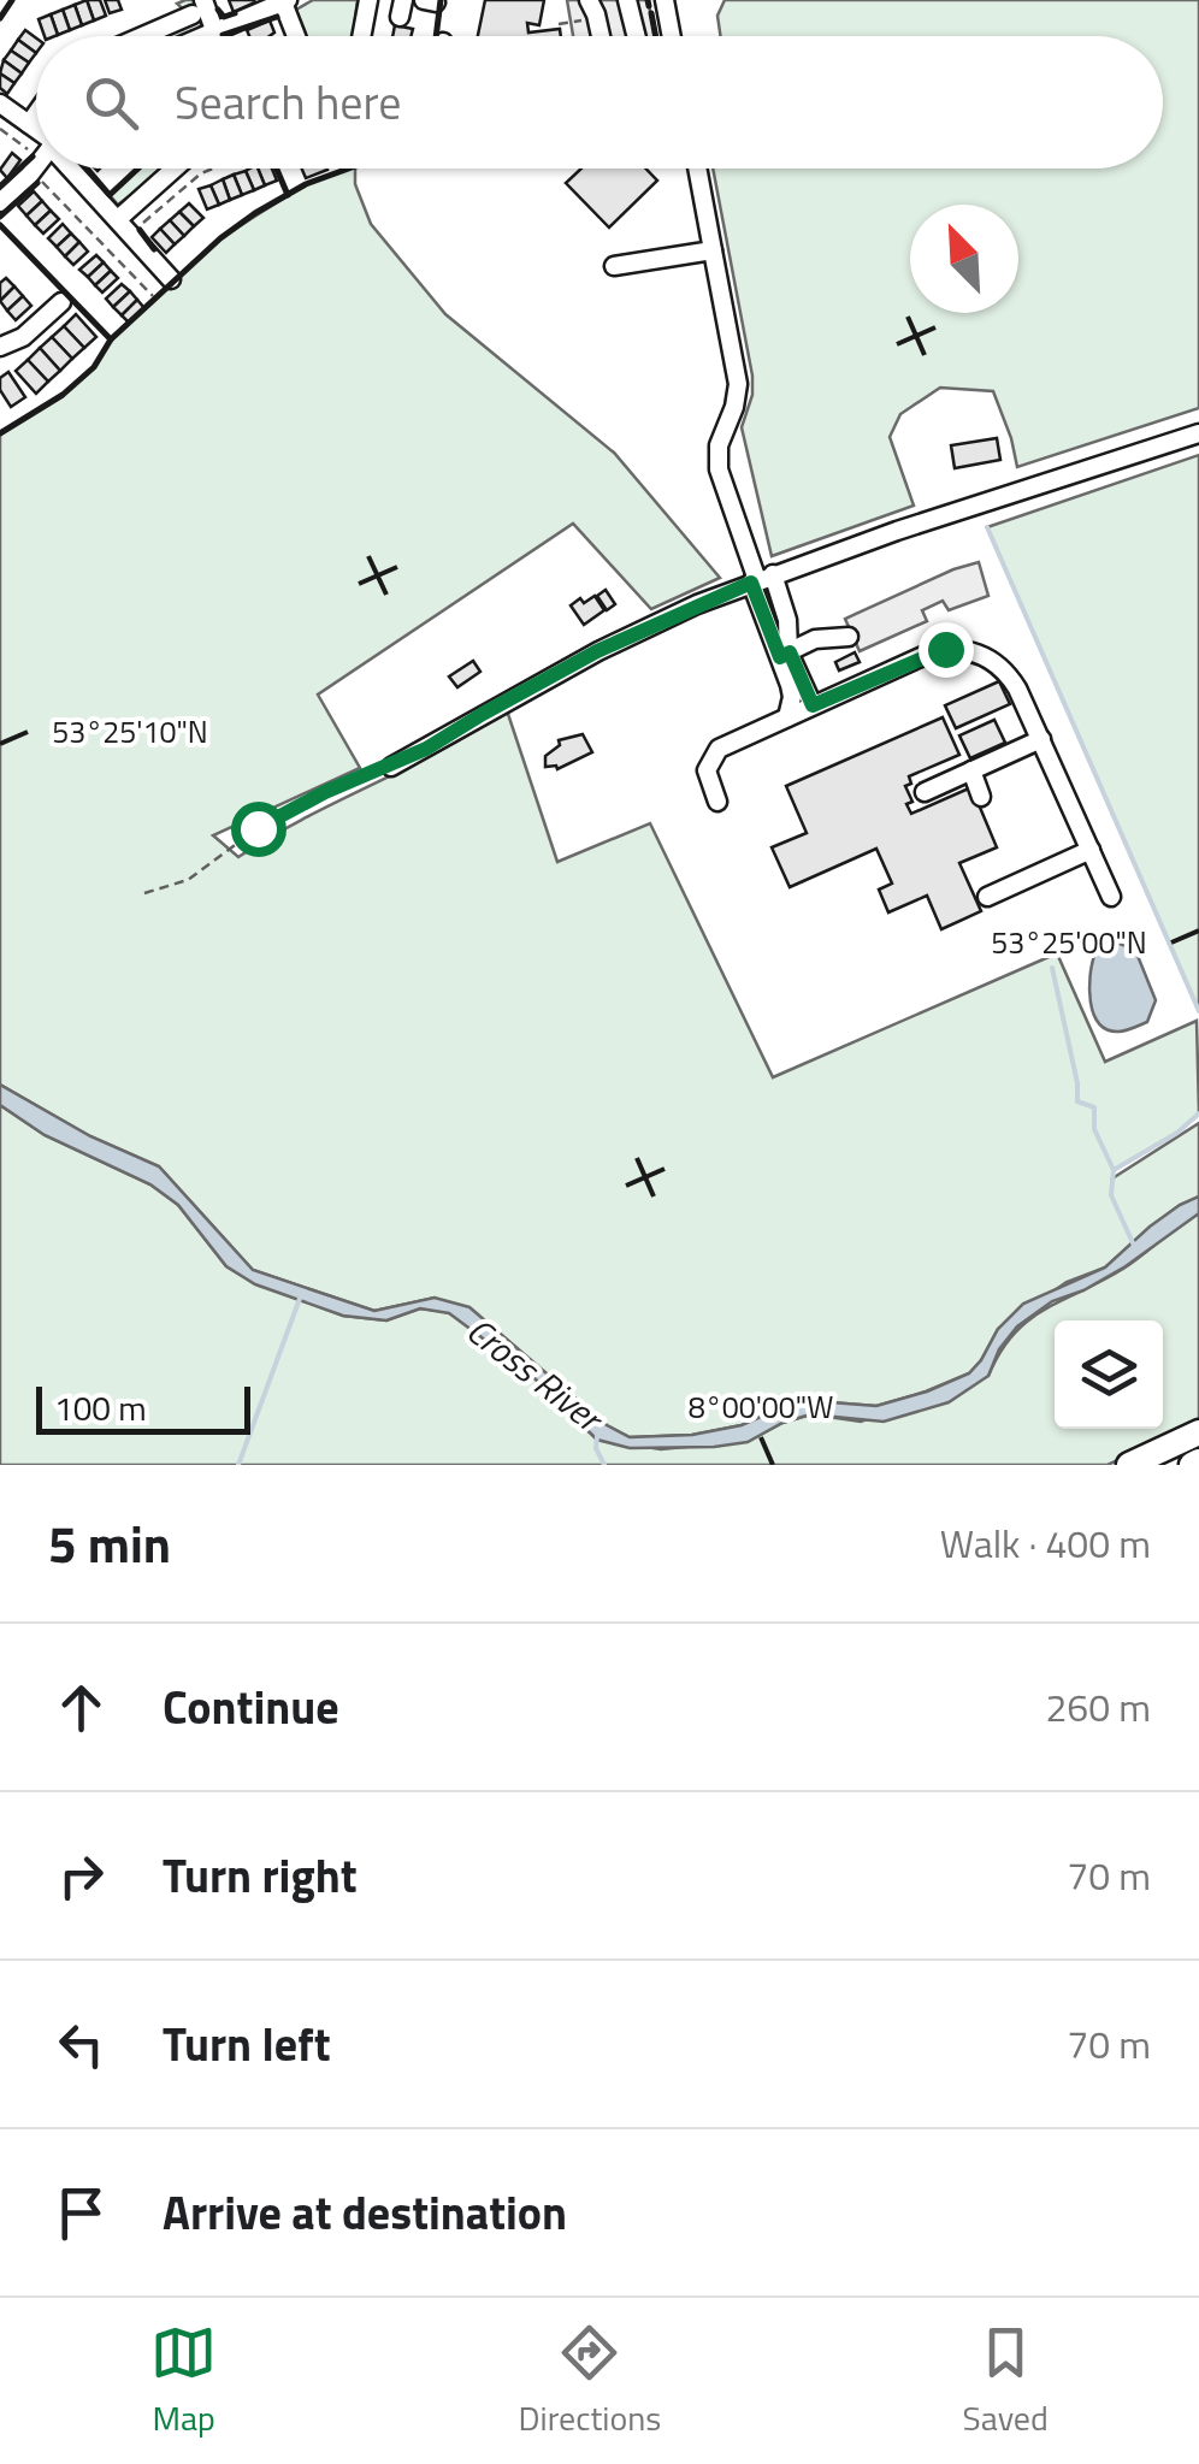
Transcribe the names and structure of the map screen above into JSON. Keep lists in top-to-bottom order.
{
  "water": ["Cross River"],
  "scale_bar": "100 m",
  "north": "top left",
  "page": {
    "search": "Search here",
    "scale": "100 m",
    "heading": ["5 min", "Walk · 400 m"],
    "list": [
      ["Continue", "260 m"],
      ["Turn right", "70 m"],
      ["Turn left", "70 m"],
      "Arrive at destination"
    ],
    "nav": ["Map", "Directions", "Saved"]
  },
  "coordinates": ["53°25'10\"N", "53°25'00\"N", "8°00'00\"W"]
}
